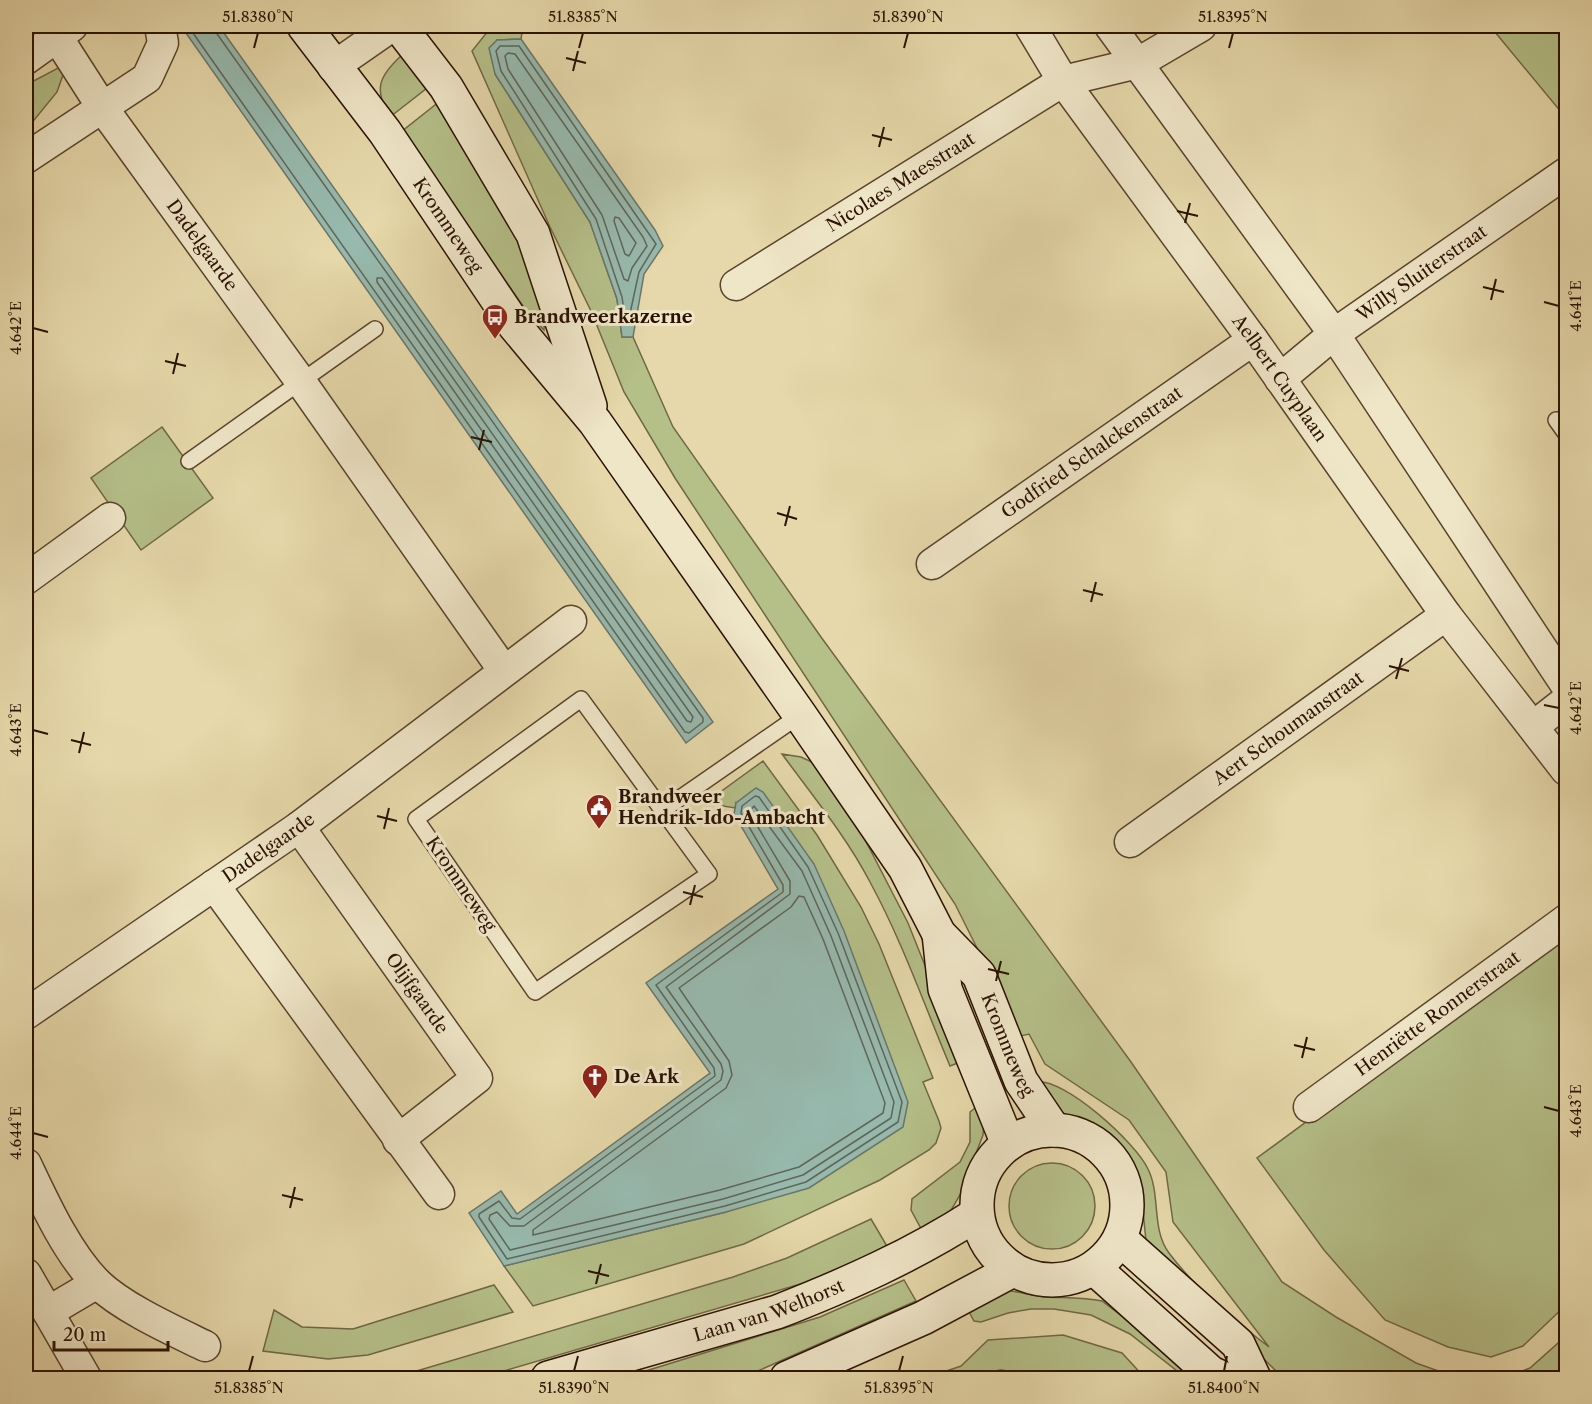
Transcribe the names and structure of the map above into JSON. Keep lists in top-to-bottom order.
{
  "streets": {
    "street": [
      "Nicolaes Maesstraat",
      "Krommeweg",
      "Dadelgaarde",
      "Willy Sluiterstraat",
      "Aelbert Cuyplaan",
      "Godfried Schalckenstraat",
      "Aert Schoumanstraat",
      "Olijfgaarde",
      "Henriëtte Ronnerstraat",
      "Laan van Welhorst"
    ]
  },
  "crossings": [
    ["Nicolaes Maesstraat", "Aelbert Cuyplaan"],
    ["Krommeweg", "Laan van Welhorst"],
    ["Dadelgaarde", "Olijfgaarde"],
    ["Willy Sluiterstraat", "Aelbert Cuyplaan"],
    ["Aelbert Cuyplaan", "Godfried Schalckenstraat"],
    ["Aelbert Cuyplaan", "Aert Schoumanstraat"]
  ],
  "places": {
    "bus stop": ["Brandweerkazerne"],
    "public building": ["Brandweer Hendrik-Ido-Ambacht"],
    "church": ["De Ark"]
  },
  "scale_bar": "20 m",
  "coordinates": [
    "51.8380°N",
    "51.8385°N",
    "51.8390°N",
    "51.8395°N",
    "4.641°E",
    "4.642°E",
    "4.643°E",
    "4.644°E",
    "51.8400°N"
  ]
}
